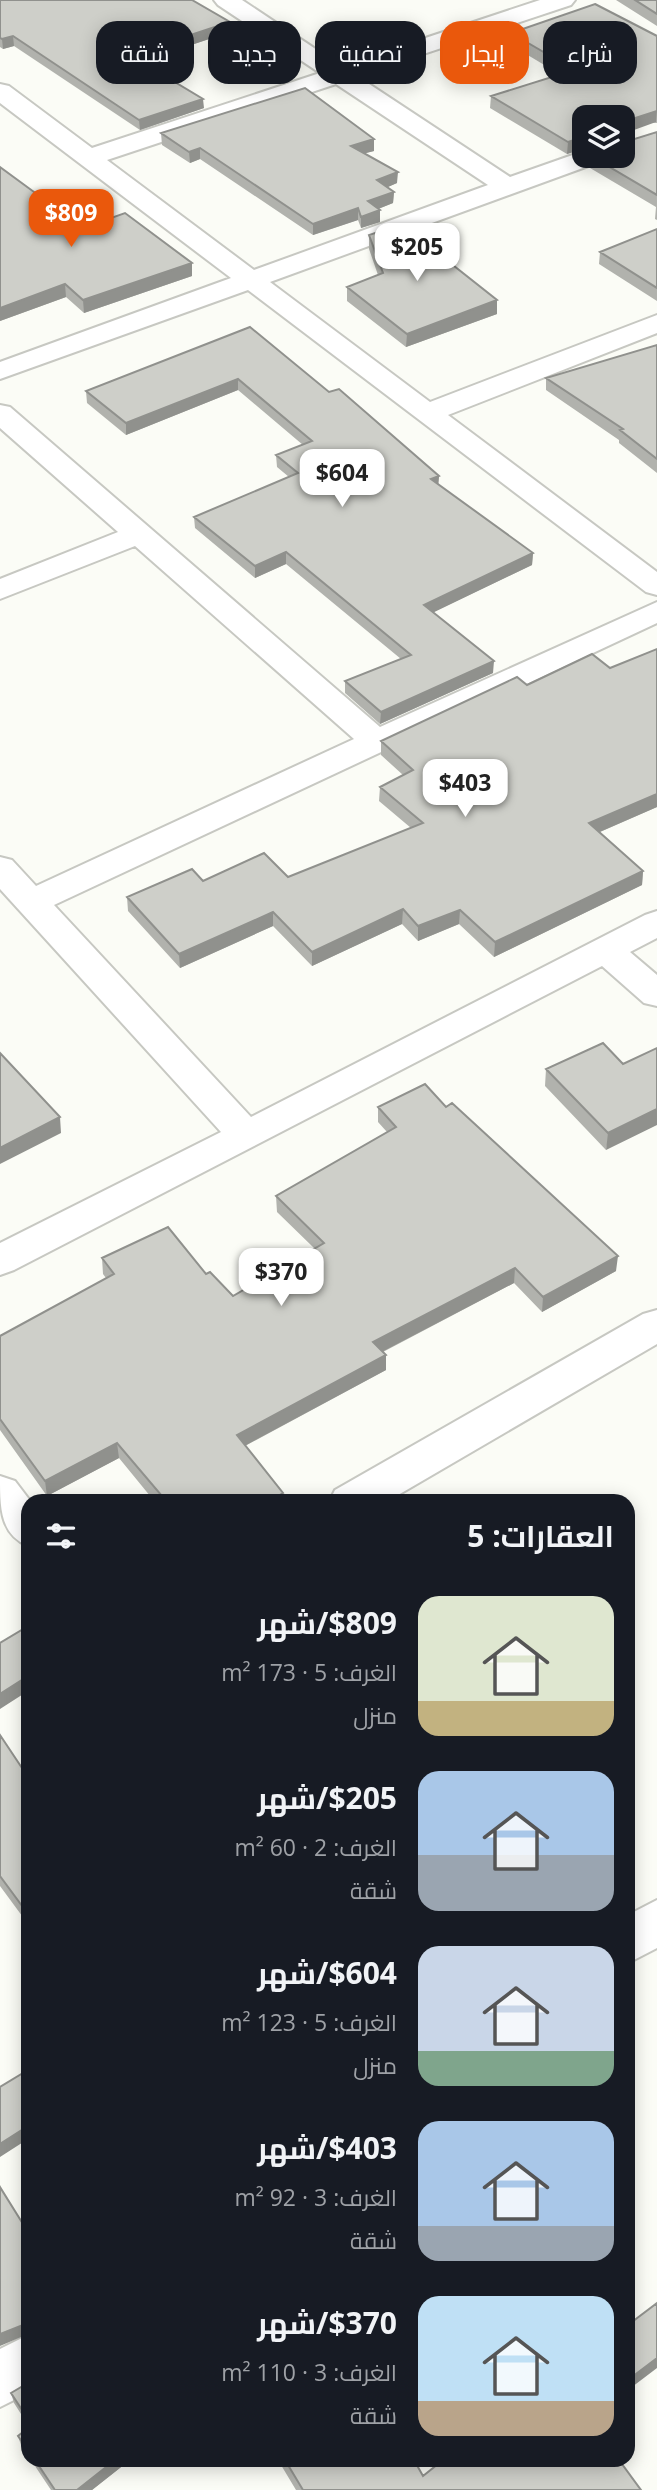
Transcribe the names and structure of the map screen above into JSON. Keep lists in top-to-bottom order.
{
  "page": {
    "chip": [
      "شراء",
      "إيجار",
      "تصفية",
      "جديد",
      "شقة"
    ],
    "price": [
      "$809",
      "$205",
      "$604",
      "$403",
      "$370"
    ],
    "heading": "العقارات: 5",
    "list": [
      {
        "name": "$809/شهر",
        "note": "الغرف: 5 · 173 m² · منزل"
      },
      {
        "name": "$205/شهر",
        "note": "الغرف: 2 · 60 m² · شقة"
      },
      {
        "name": "$604/شهر",
        "note": "الغرف: 5 · 123 m² · منزل"
      },
      {
        "name": "$403/شهر",
        "note": "الغرف: 3 · 92 m² · شقة"
      },
      {
        "name": "$370/شهر",
        "note": "الغرف: 3 · 110 m² · شقة"
      }
    ]
  }
}
